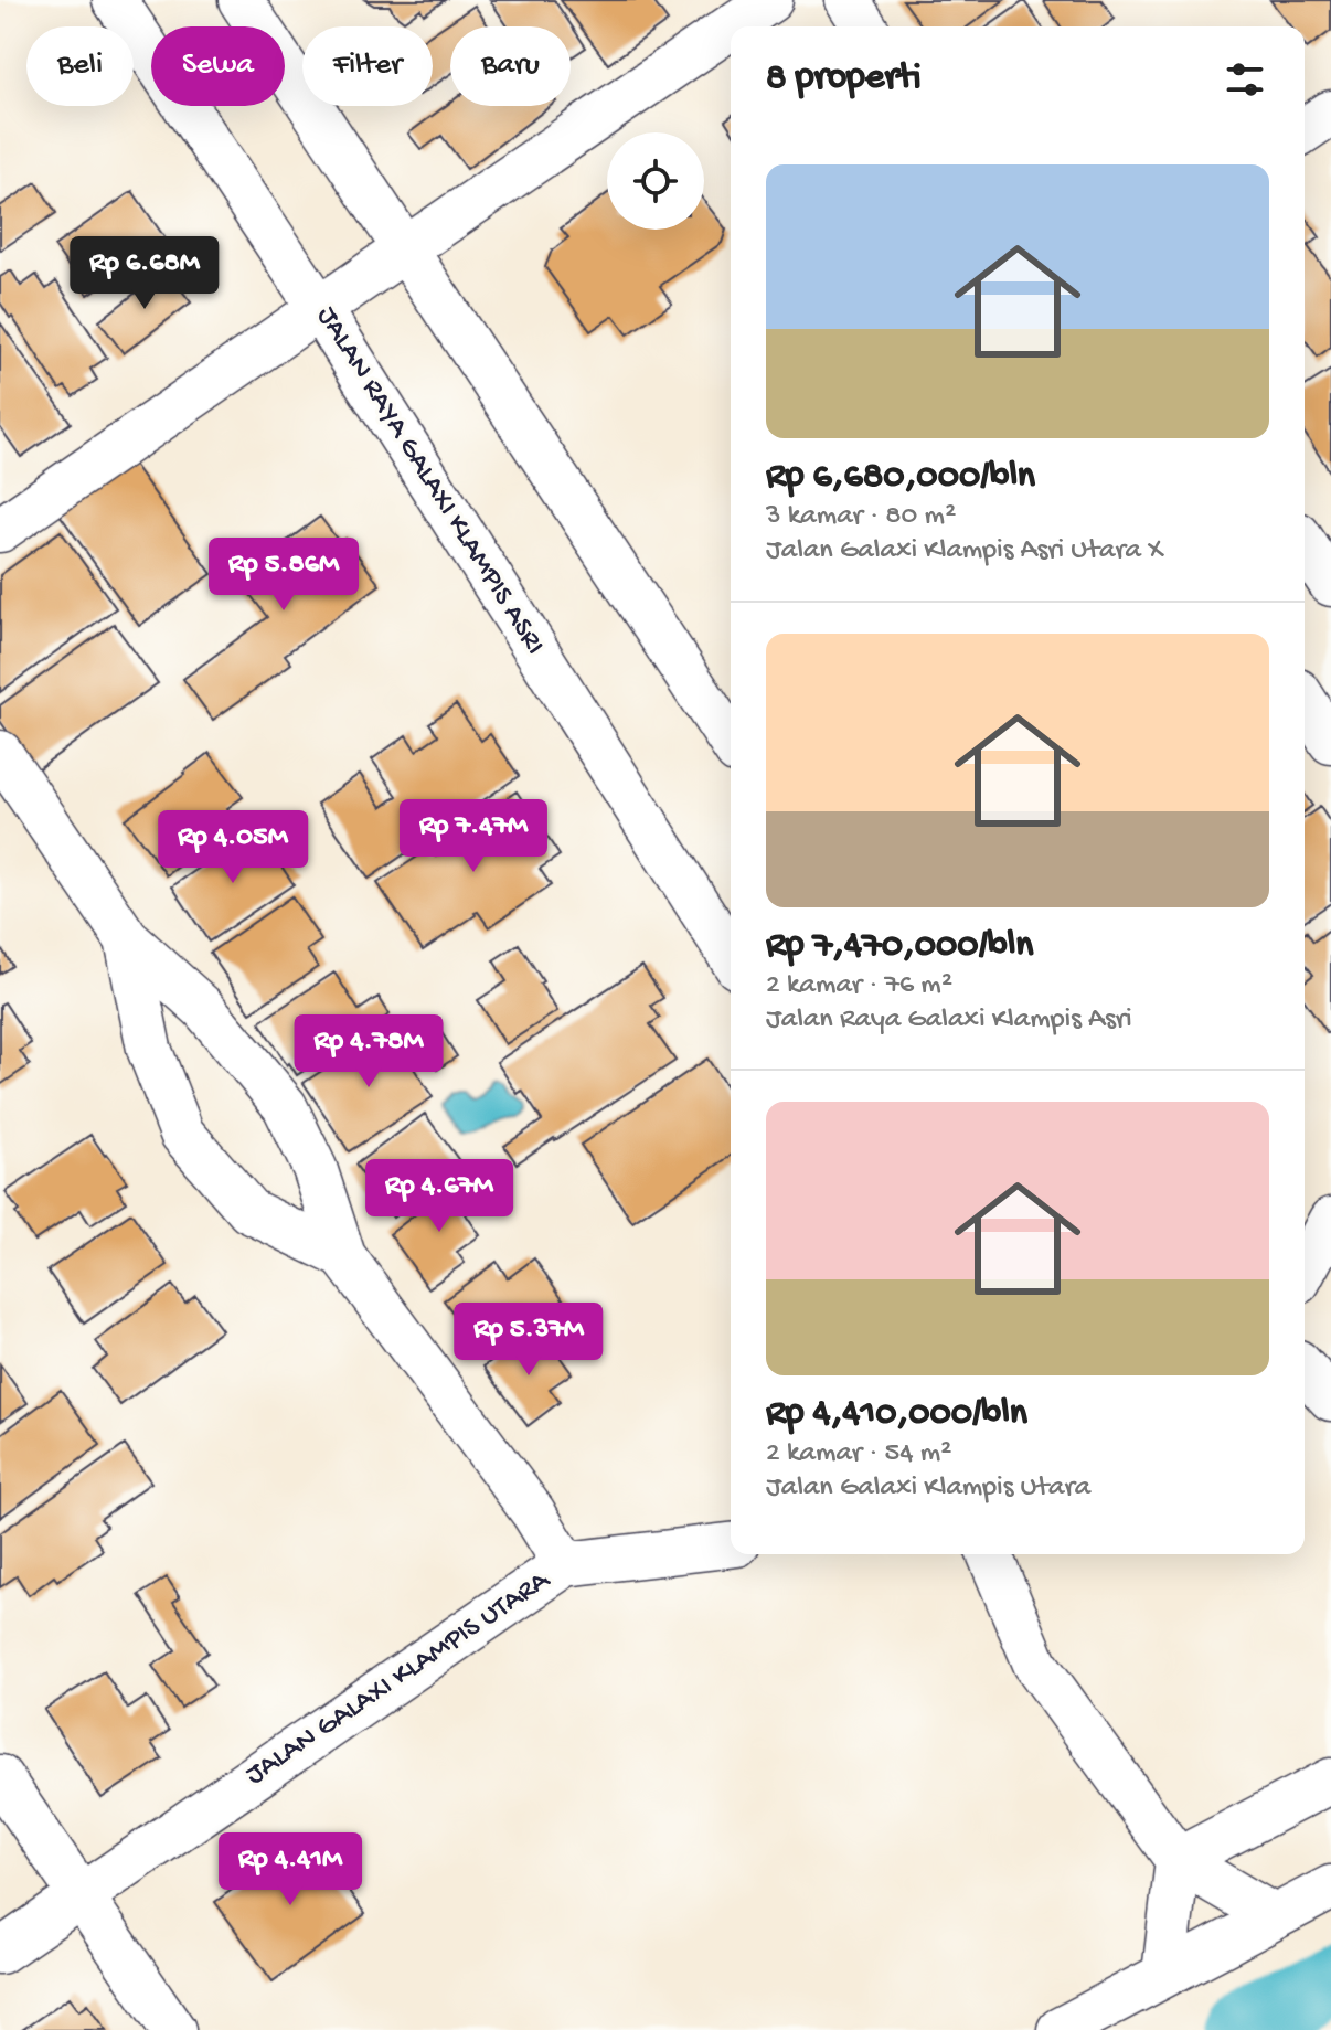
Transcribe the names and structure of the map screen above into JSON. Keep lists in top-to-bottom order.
{
  "streets": {
    "street": ["JALAN RAYA GALAXI KLAMPIS ASRI", "JALAN GALAXI KLAMPIS UTARA"]
  },
  "page": {
    "chip": [
      "Beli",
      "Sewa",
      "Filter",
      "Baru"
    ],
    "heading": "8 properti",
    "list": [
      {
        "name": "Rp 6,680,000/bln",
        "note": "3 kamar · 80 m² · Jalan Galaxi Klampis Asri Utara X"
      },
      {
        "name": "Rp 7,470,000/bln",
        "note": "2 kamar · 76 m² · Jalan Raya Galaxi Klampis Asri"
      },
      {
        "name": "Rp 4,410,000/bln",
        "note": "2 kamar · 54 m² · Jalan Galaxi Klampis Utara"
      }
    ],
    "price": [
      "Rp 6.68M",
      "Rp 5.86M",
      "Rp 7.47M",
      "Rp 4.05M",
      "Rp 4.78M",
      "Rp 4.67M",
      "Rp 5.37M",
      "Rp 4.41M"
    ]
  }
}
